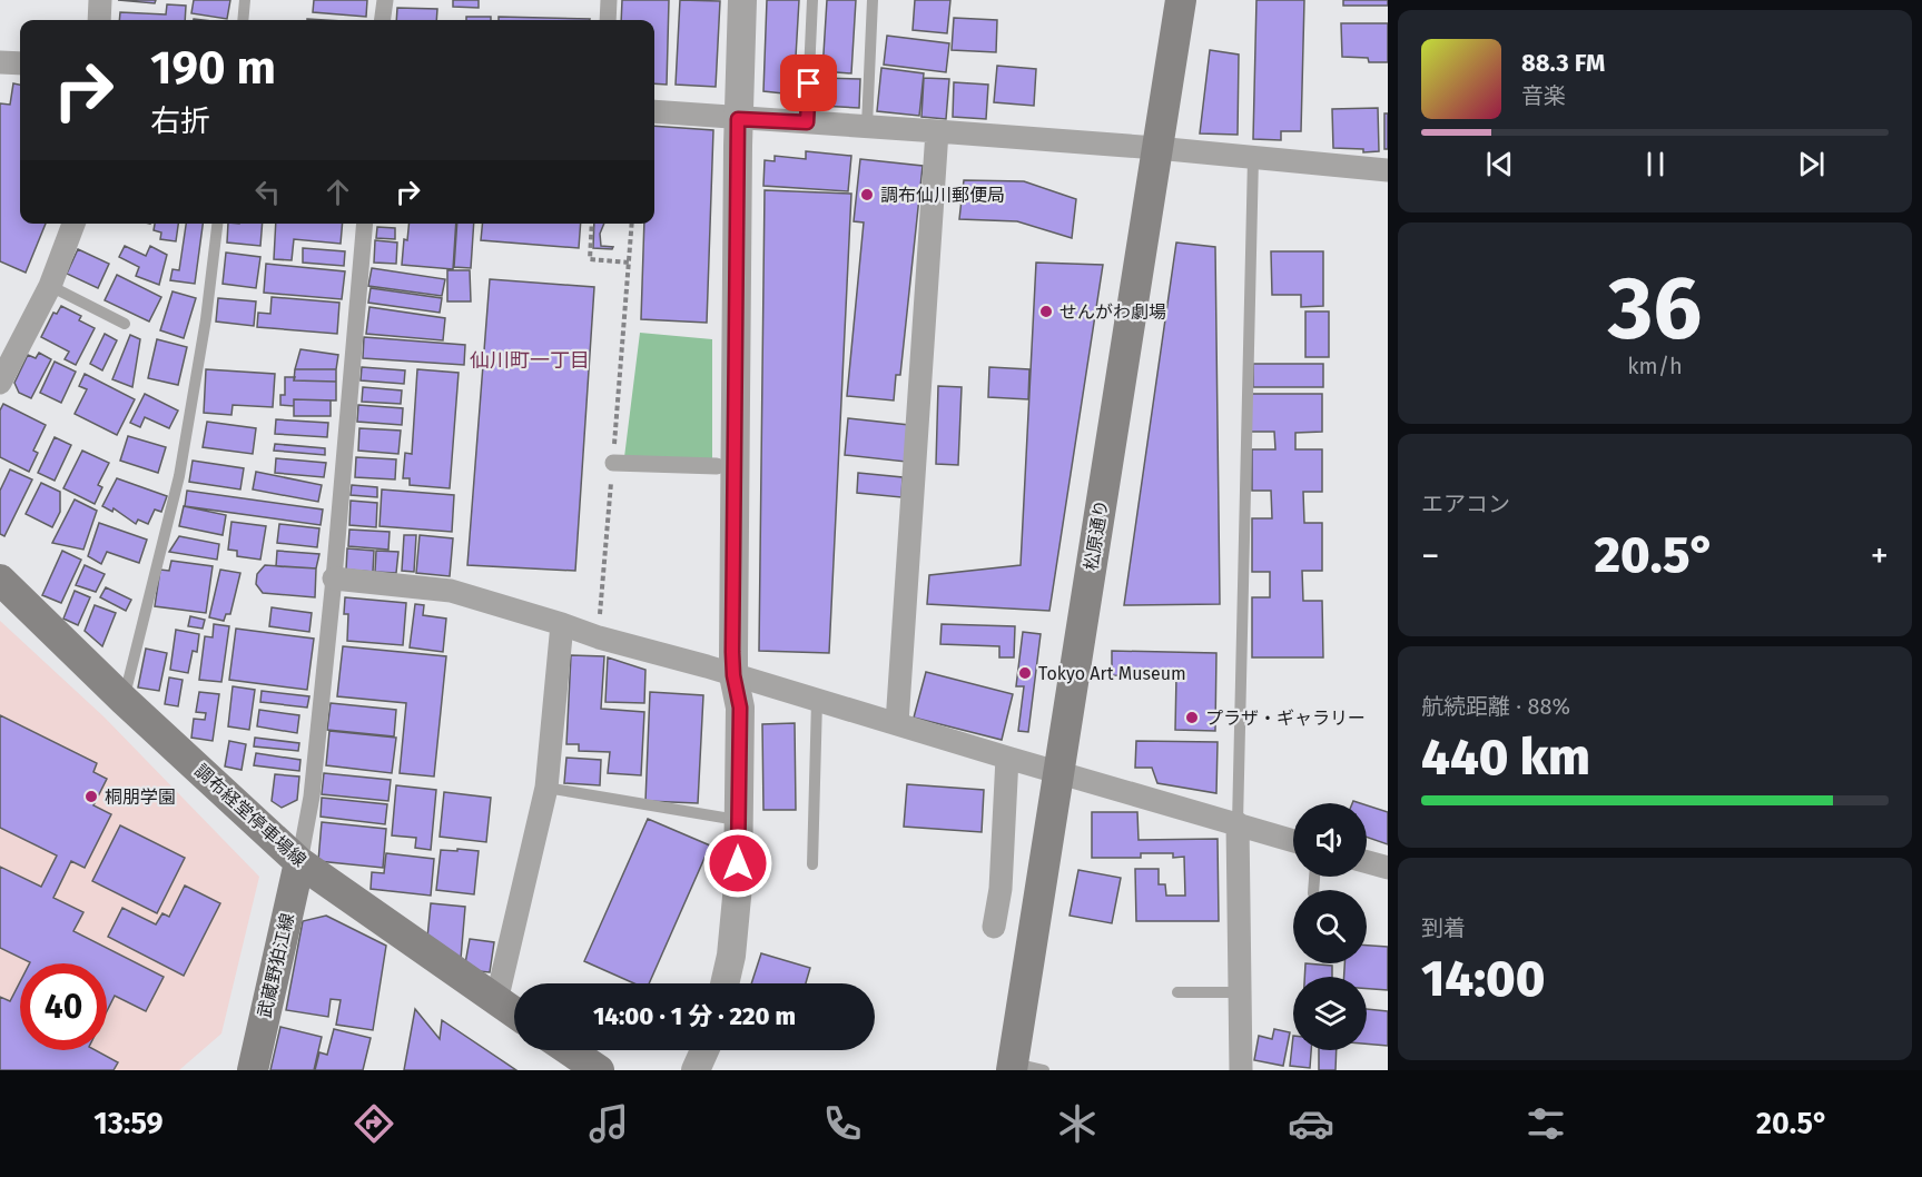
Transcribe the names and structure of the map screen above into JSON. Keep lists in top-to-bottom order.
{
  "streets": {
    "main road": ["松原通り", "調布経堂停車場線", "武蔵野狛江線"]
  },
  "crossings": [
    ["調布経堂停車場線", "武蔵野狛江線"]
  ],
  "districts": ["仙川町一丁目"],
  "places": [
    "調布仙川郵便局",
    "せんがわ劇場",
    "Tokyo Art Museum",
    "プラザ・ギャラリー",
    "桐朋学園"
  ],
  "page": {
    "turn": ["190 m", "右折"],
    "song": ["88.3 FM", "音楽"],
    "tile": [
      ["36", "km/h"],
      "エアコン",
      ["航続距離 · 88%", "440 km"],
      ["到着", "14:00"]
    ],
    "heat": ["−", "20.5°", "+"],
    "limit": "40",
    "trip": "14:00 · 1 分 · 220 m",
    "tabs": ["13:59", "20.5°"]
  }
}
